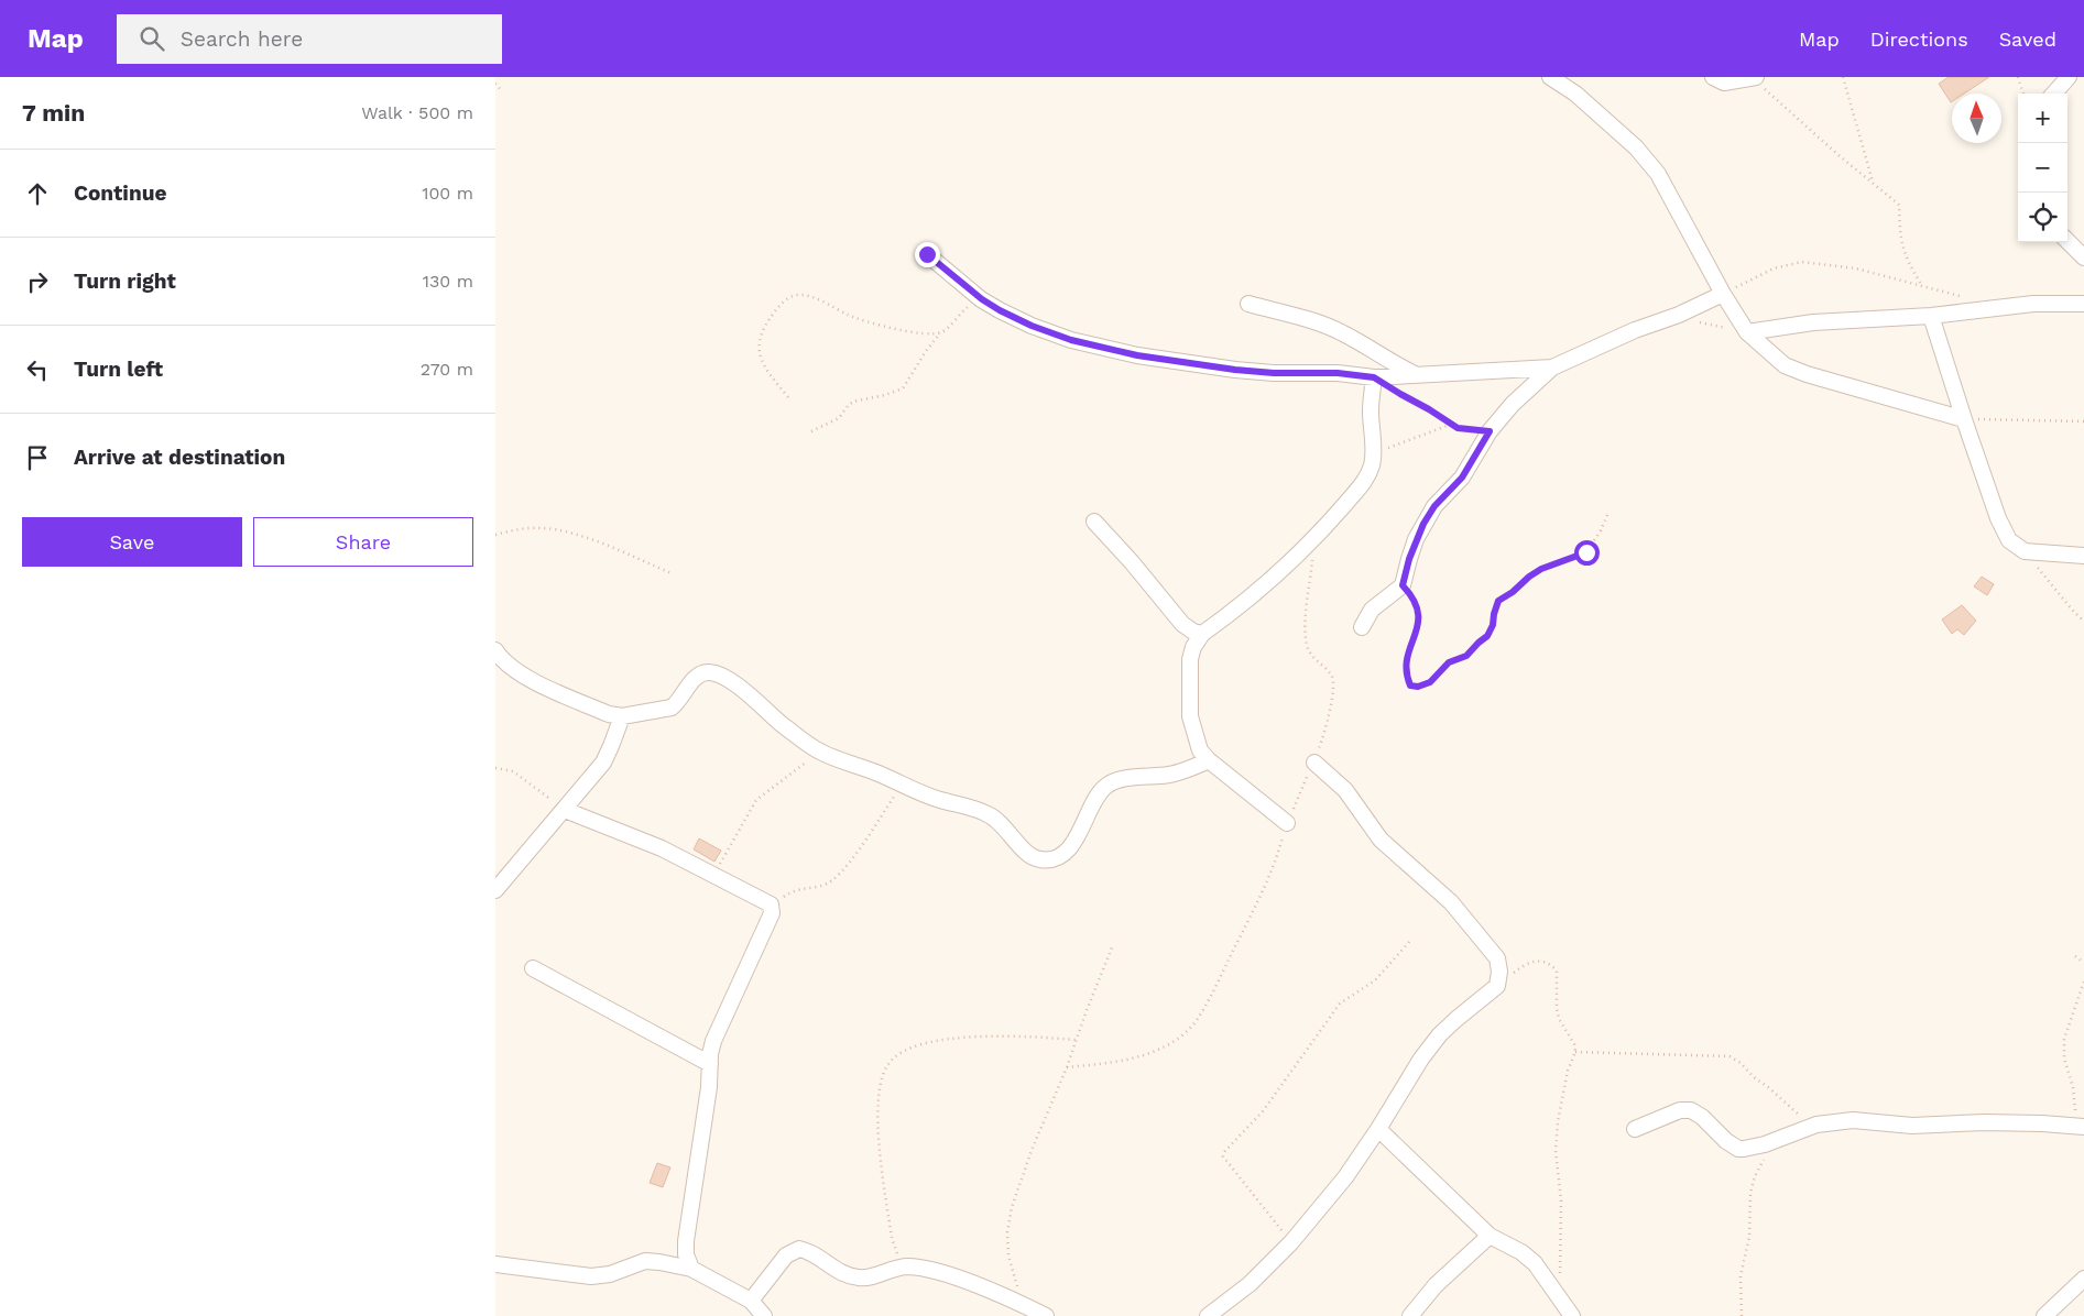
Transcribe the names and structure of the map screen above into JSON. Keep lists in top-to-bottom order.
{
  "north": "top",
  "page": {
    "header": "Map",
    "search": "Search here",
    "nav": ["Map", "Directions", "Saved"],
    "heading": ["7 min", "Walk · 500 m"],
    "map_buttons": ["+", "−"],
    "list": [
      ["Continue", "100 m"],
      ["Turn right", "130 m"],
      ["Turn left", "270 m"],
      "Arrive at destination"
    ],
    "buttons": ["Save", "Share"]
  }
}
